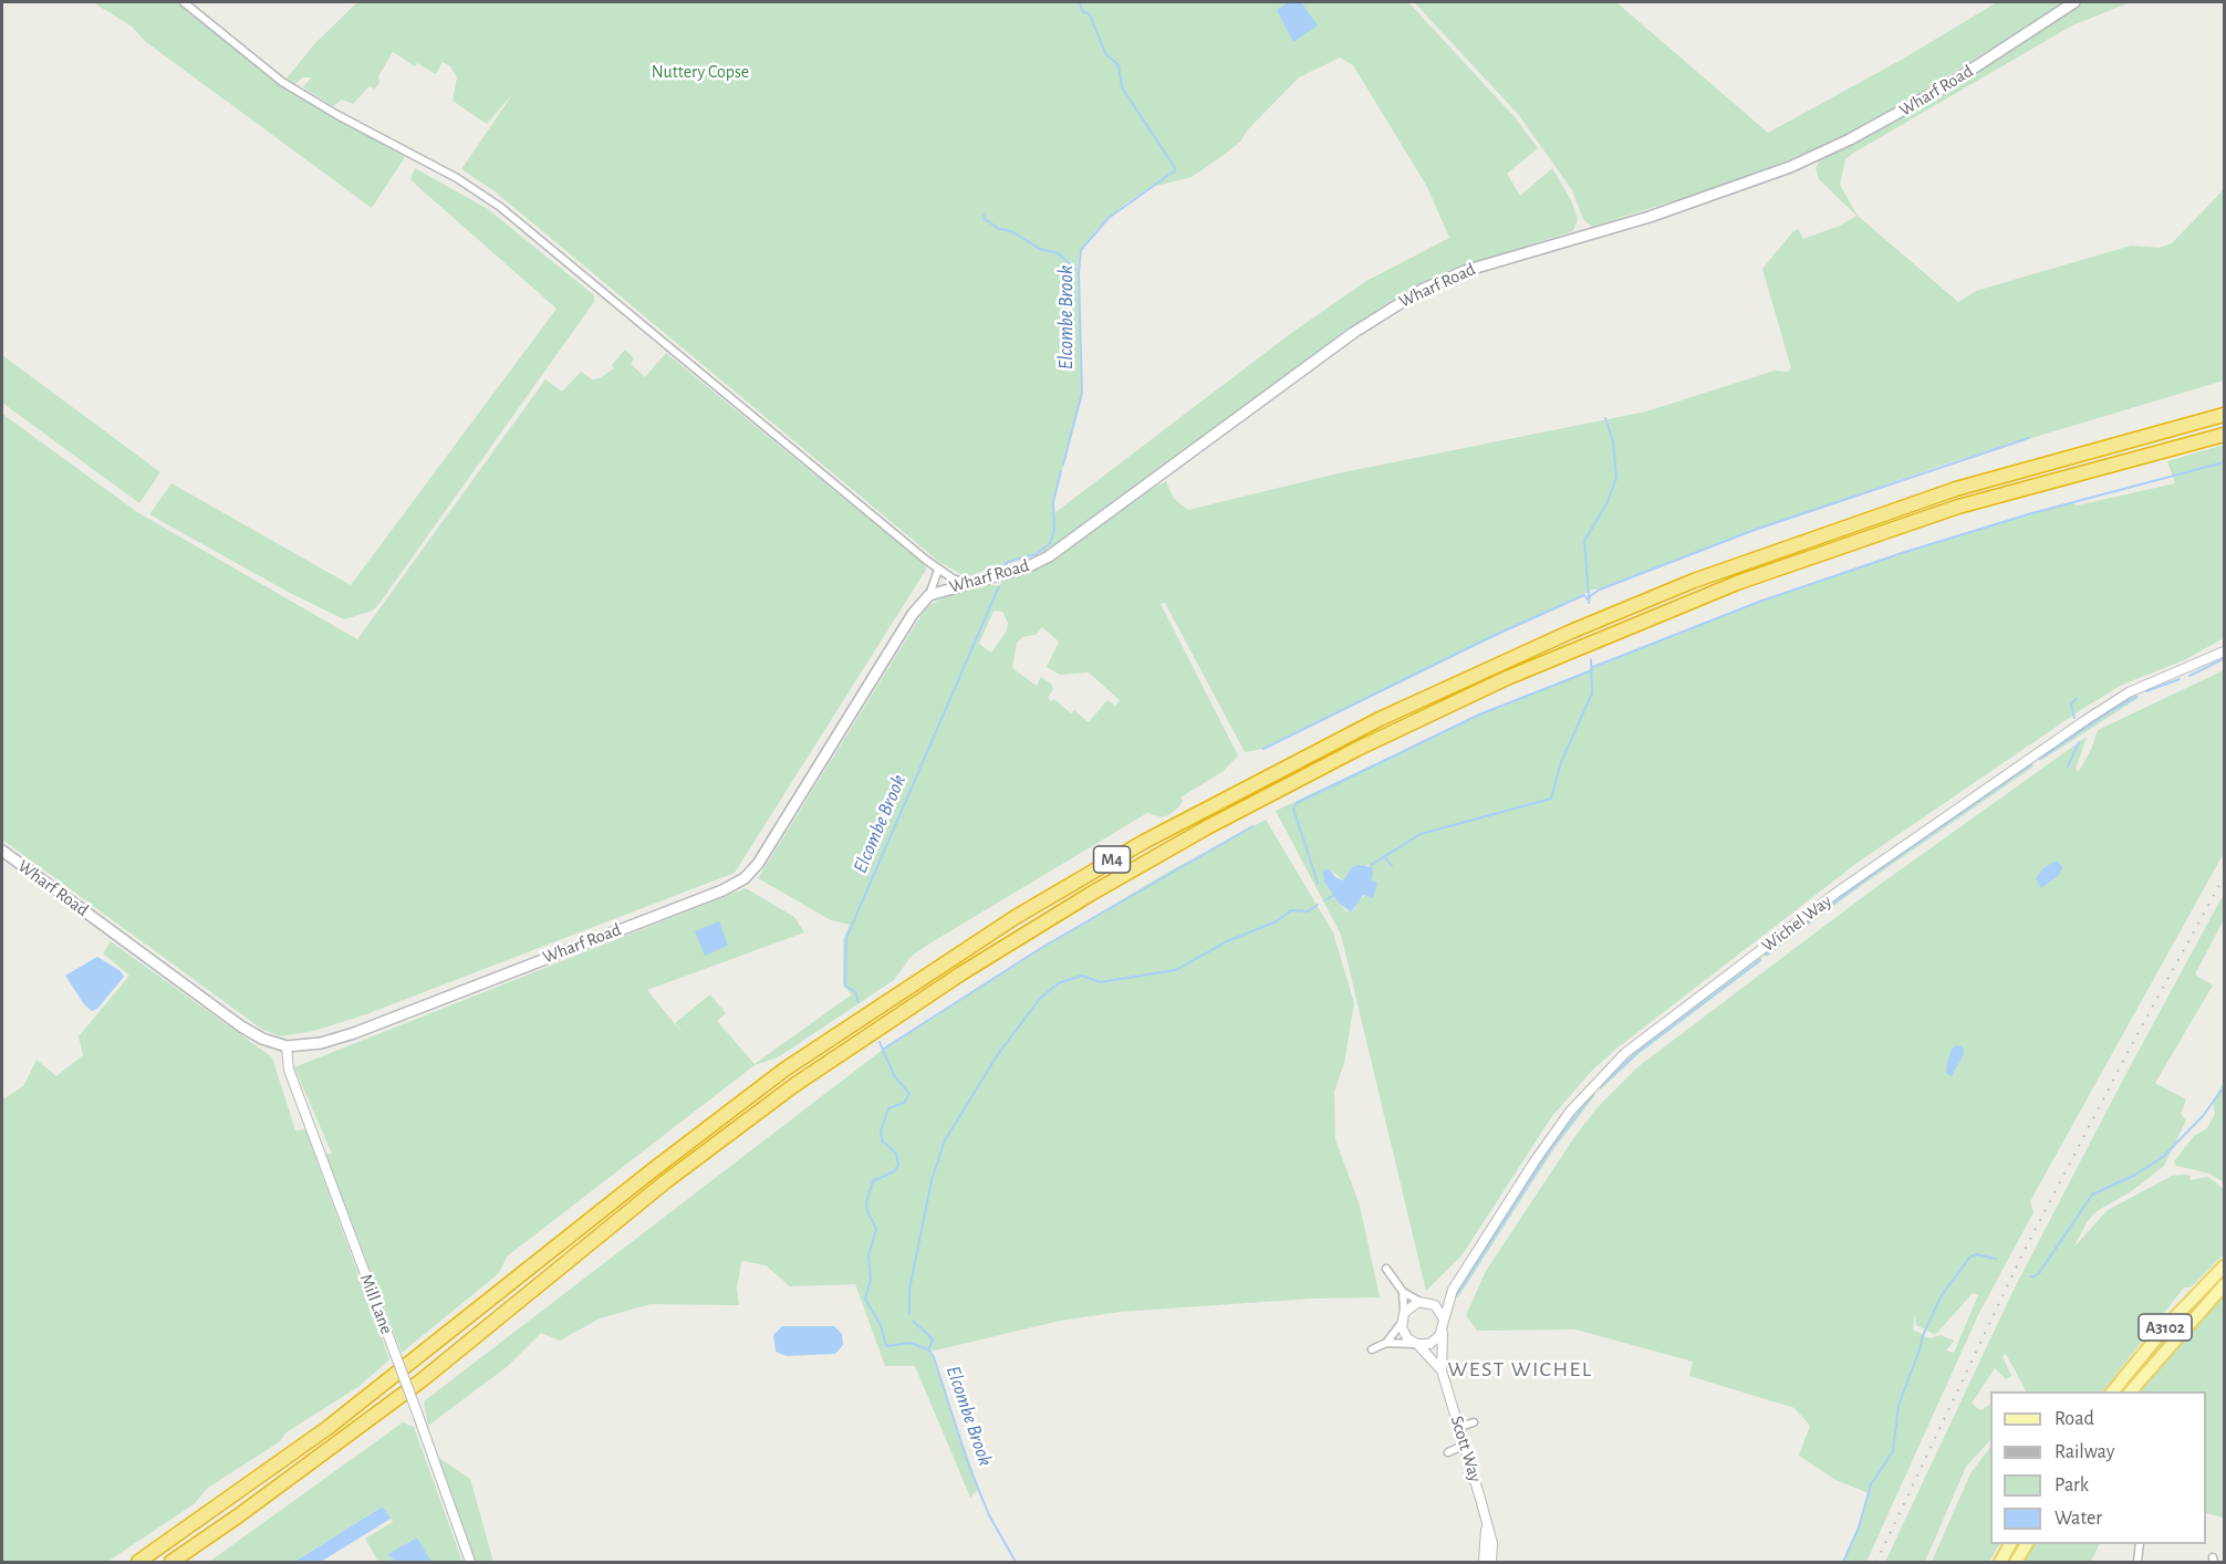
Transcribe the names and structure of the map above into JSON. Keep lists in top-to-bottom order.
{
  "streets": {
    "highway": ["M4"],
    "main road": ["Wharf Road", "A3102"],
    "street": ["Wichel Way", "Mill Lane", "Scott Way"]
  },
  "crossings": [
    ["Wharf Road", "Mill Lane"],
    ["Wichel Way", "Scott Way"]
  ],
  "districts": ["WEST WICHEL"],
  "water": ["Elcombe Brook"],
  "parks": ["Nuttery Copse"],
  "legend": [
    "Road",
    "Railway",
    "Park",
    "Water"
  ]
}
